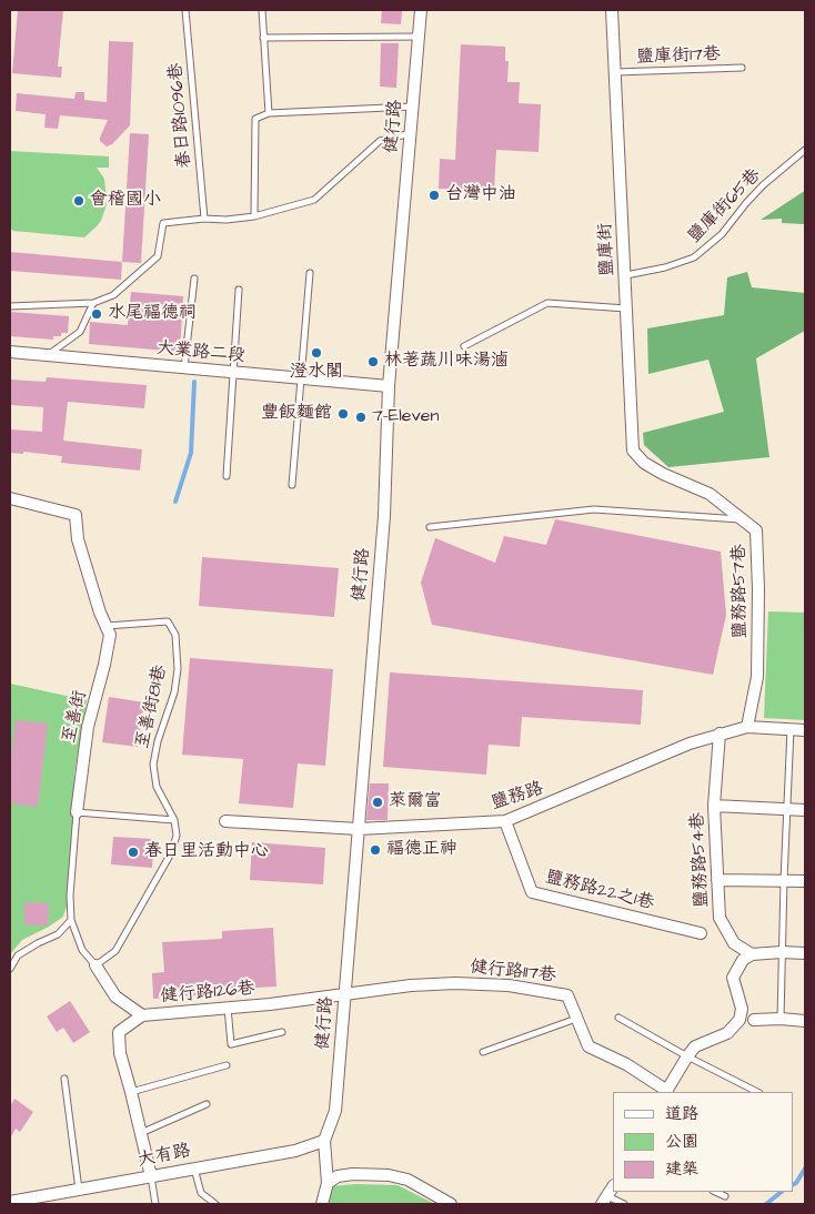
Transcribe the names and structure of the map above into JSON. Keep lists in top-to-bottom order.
{
  "streets": {
    "street": [
      "健行路",
      "鹽庫街",
      "大業路二段",
      "鹽務路57巷",
      "至善街",
      "鹽務路",
      "鹽務路54巷",
      "鹽務路22之1巷",
      "健行路117巷",
      "健行路126巷",
      "大有路"
    ],
    "lane": [
      "鹽庫街17巷",
      "春日路1096巷",
      "鹽庫街65巷",
      "至善街81巷"
    ]
  },
  "crossings": [
    ["鹽庫街17巷", "鹽庫街"],
    ["健行路", "大業路二段"],
    ["健行路", "鹽務路"],
    ["健行路", "健行路117巷"],
    ["健行路", "健行路126巷"],
    ["健行路", "大有路"],
    ["鹽庫街65巷", "鹽庫街"],
    ["鹽庫街", "鹽務路57巷"],
    ["鹽務路57巷", "鹽務路"],
    ["至善街81巷", "至善街"],
    ["鹽務路", "鹽務路54巷"],
    ["鹽務路", "鹽務路22之1巷"],
    ["健行路117巷", "健行路126巷"]
  ],
  "places": [
    "台灣中油",
    "會稽國小",
    "水尾福德祠",
    "澄水閣",
    "林荖蔬川味湯滷",
    "豐飯麵館",
    "7-Eleven",
    "萊爾富",
    "福德正神",
    "春日里活動中心"
  ],
  "legend": ["道路", "公園", "建築"]
}
